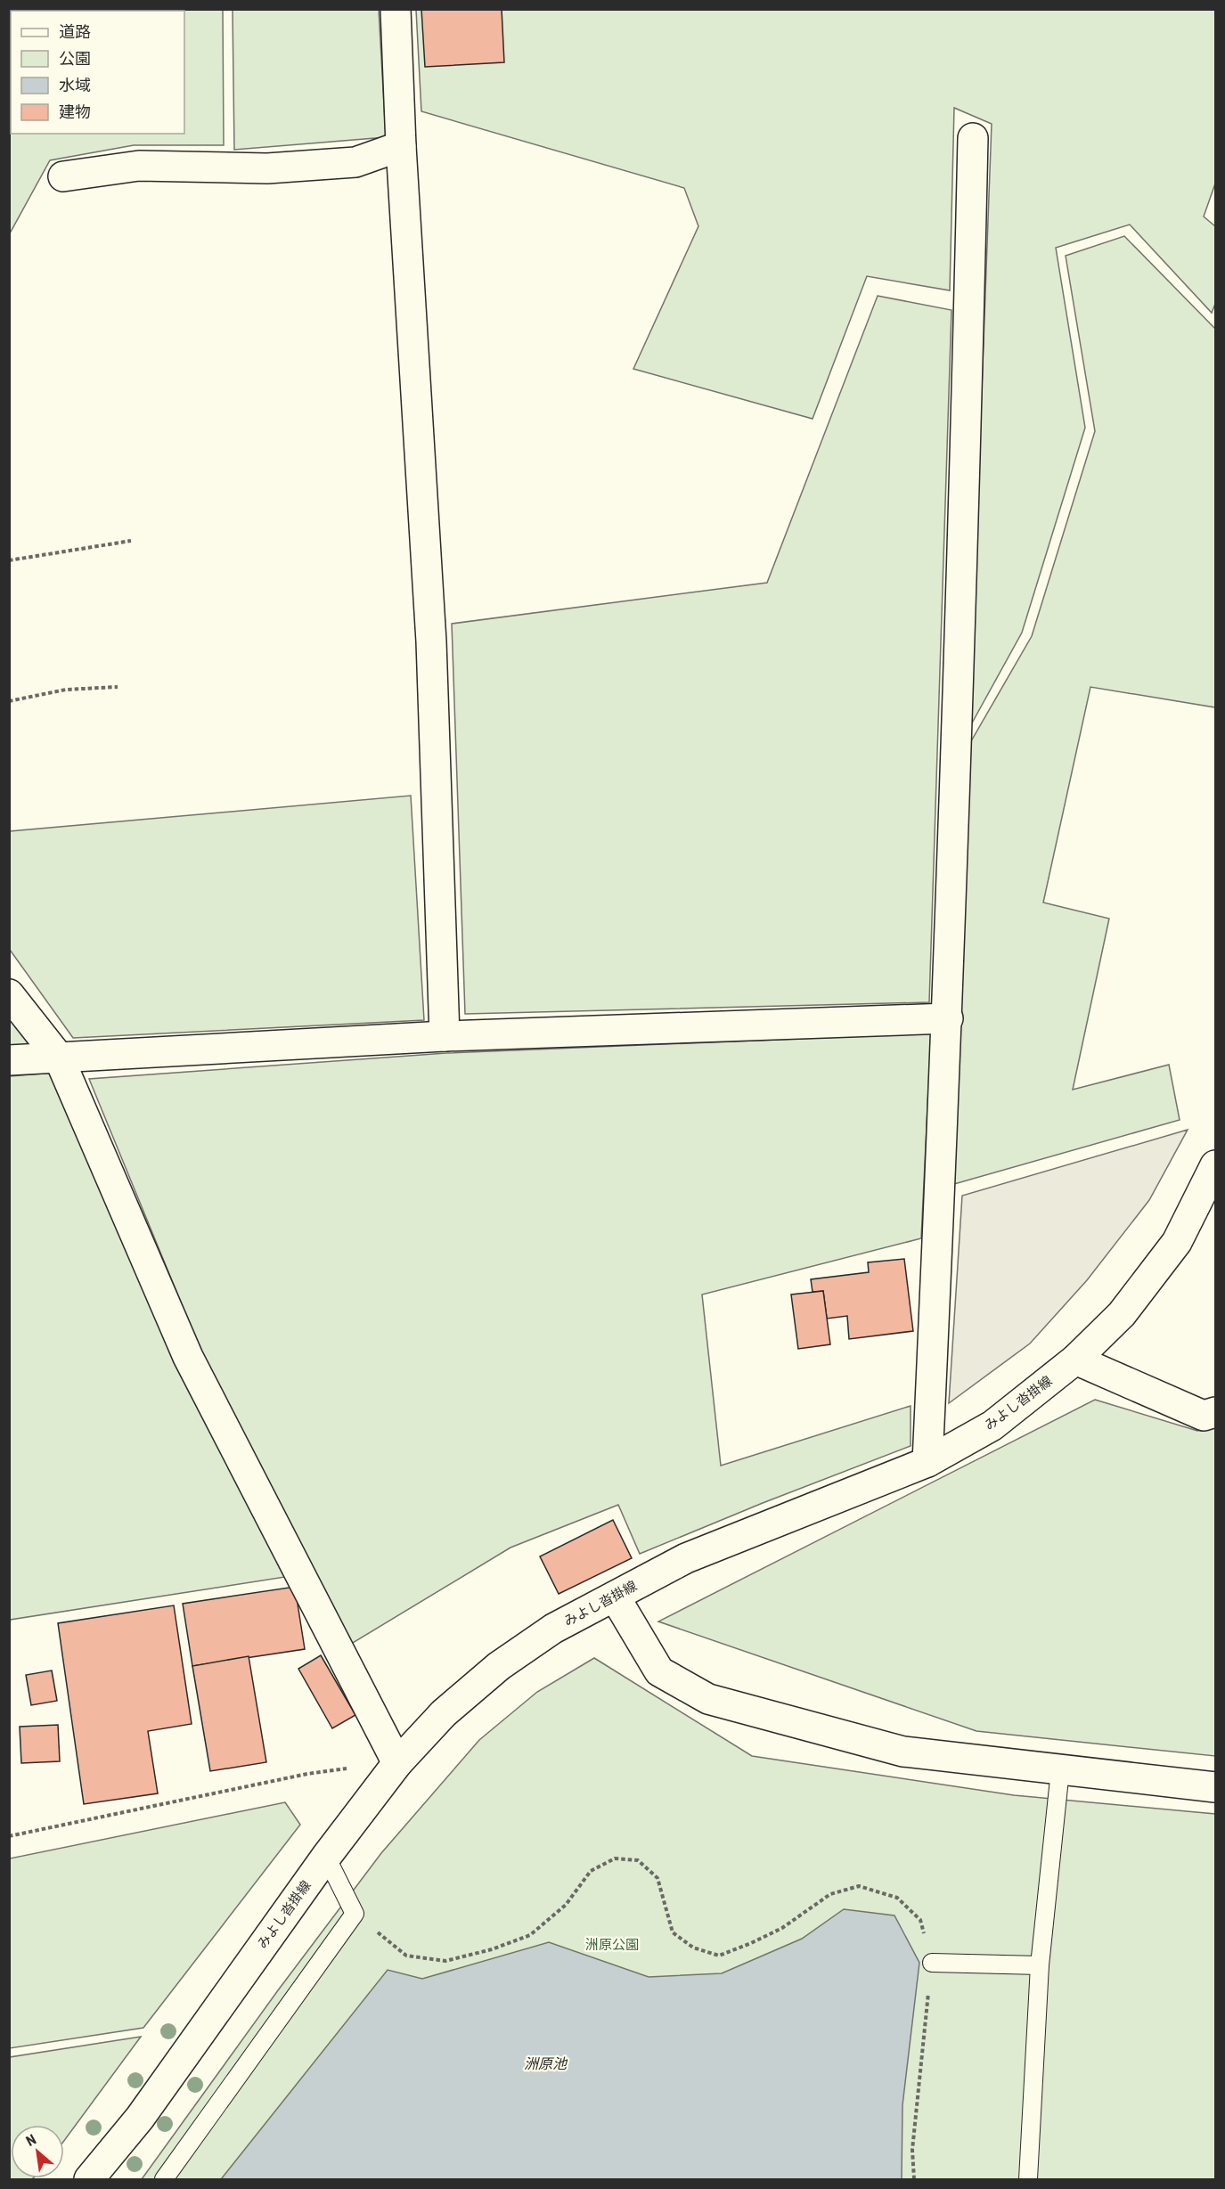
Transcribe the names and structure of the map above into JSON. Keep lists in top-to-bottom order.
{
  "streets": {
    "street": ["みよし沓掛線"]
  },
  "water": ["洲原池"],
  "parks": ["洲原公園"],
  "legend": [
    "道路",
    "公園",
    "水域",
    "建物"
  ],
  "north": "top left"
}
